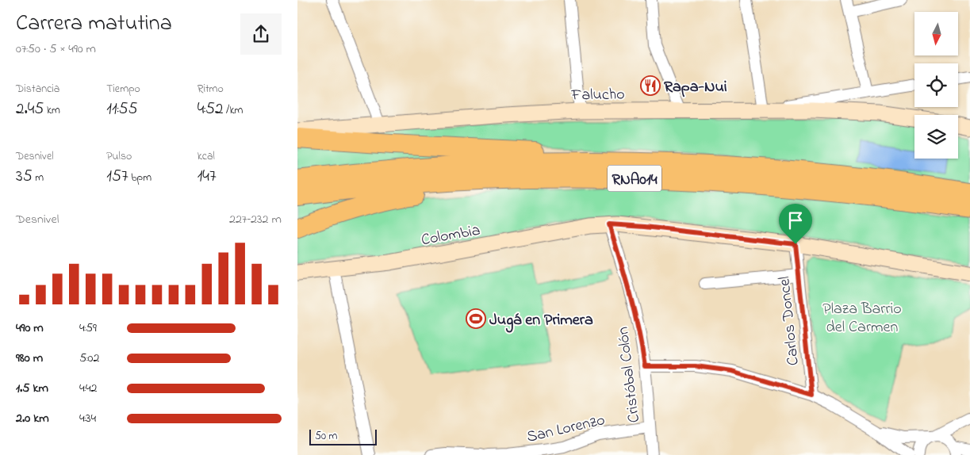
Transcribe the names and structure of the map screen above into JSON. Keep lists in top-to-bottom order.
{
  "streets": {
    "highway": ["RNA014"],
    "street": [
      "Falucho",
      "Colombia",
      "Carlos Doncel",
      "Cristóbal Colón",
      "San Lorenzo"
    ]
  },
  "crossings": [
    ["Colombia", "Carlos Doncel"],
    ["Colombia", "Cristóbal Colón"],
    ["Cristóbal Colón", "San Lorenzo"]
  ],
  "parks": ["Plaza Barrio del Carmen"],
  "places": {
    "restaurant": ["Rapa-Nui"],
    "sports": ["Jugá en Primera"]
  },
  "scale_bar": "50 m",
  "north": "bottom",
  "page": {
    "heading": ["Carrera matutina", "07:50 · 5 × 490 m"],
    "stats": [
      ["Distancia", "2.45 km"],
      ["Tiempo", "11:55"],
      ["Ritmo", "4:52 /km"],
      ["Desnivel", "35 m"],
      ["Pulso", "157 bpm"],
      ["kcal", "147"]
    ],
    "chart": ["Desnivel", "227–232 m"],
    "list": [
      {
        "name": "490 m",
        "note": "4:59"
      },
      {
        "name": "980 m",
        "note": "5:02"
      },
      {
        "name": "1.5 km",
        "note": "4:42"
      },
      {
        "name": "2.0 km",
        "note": "4:34"
      }
    ],
    "scale": "50 m"
  }
}
